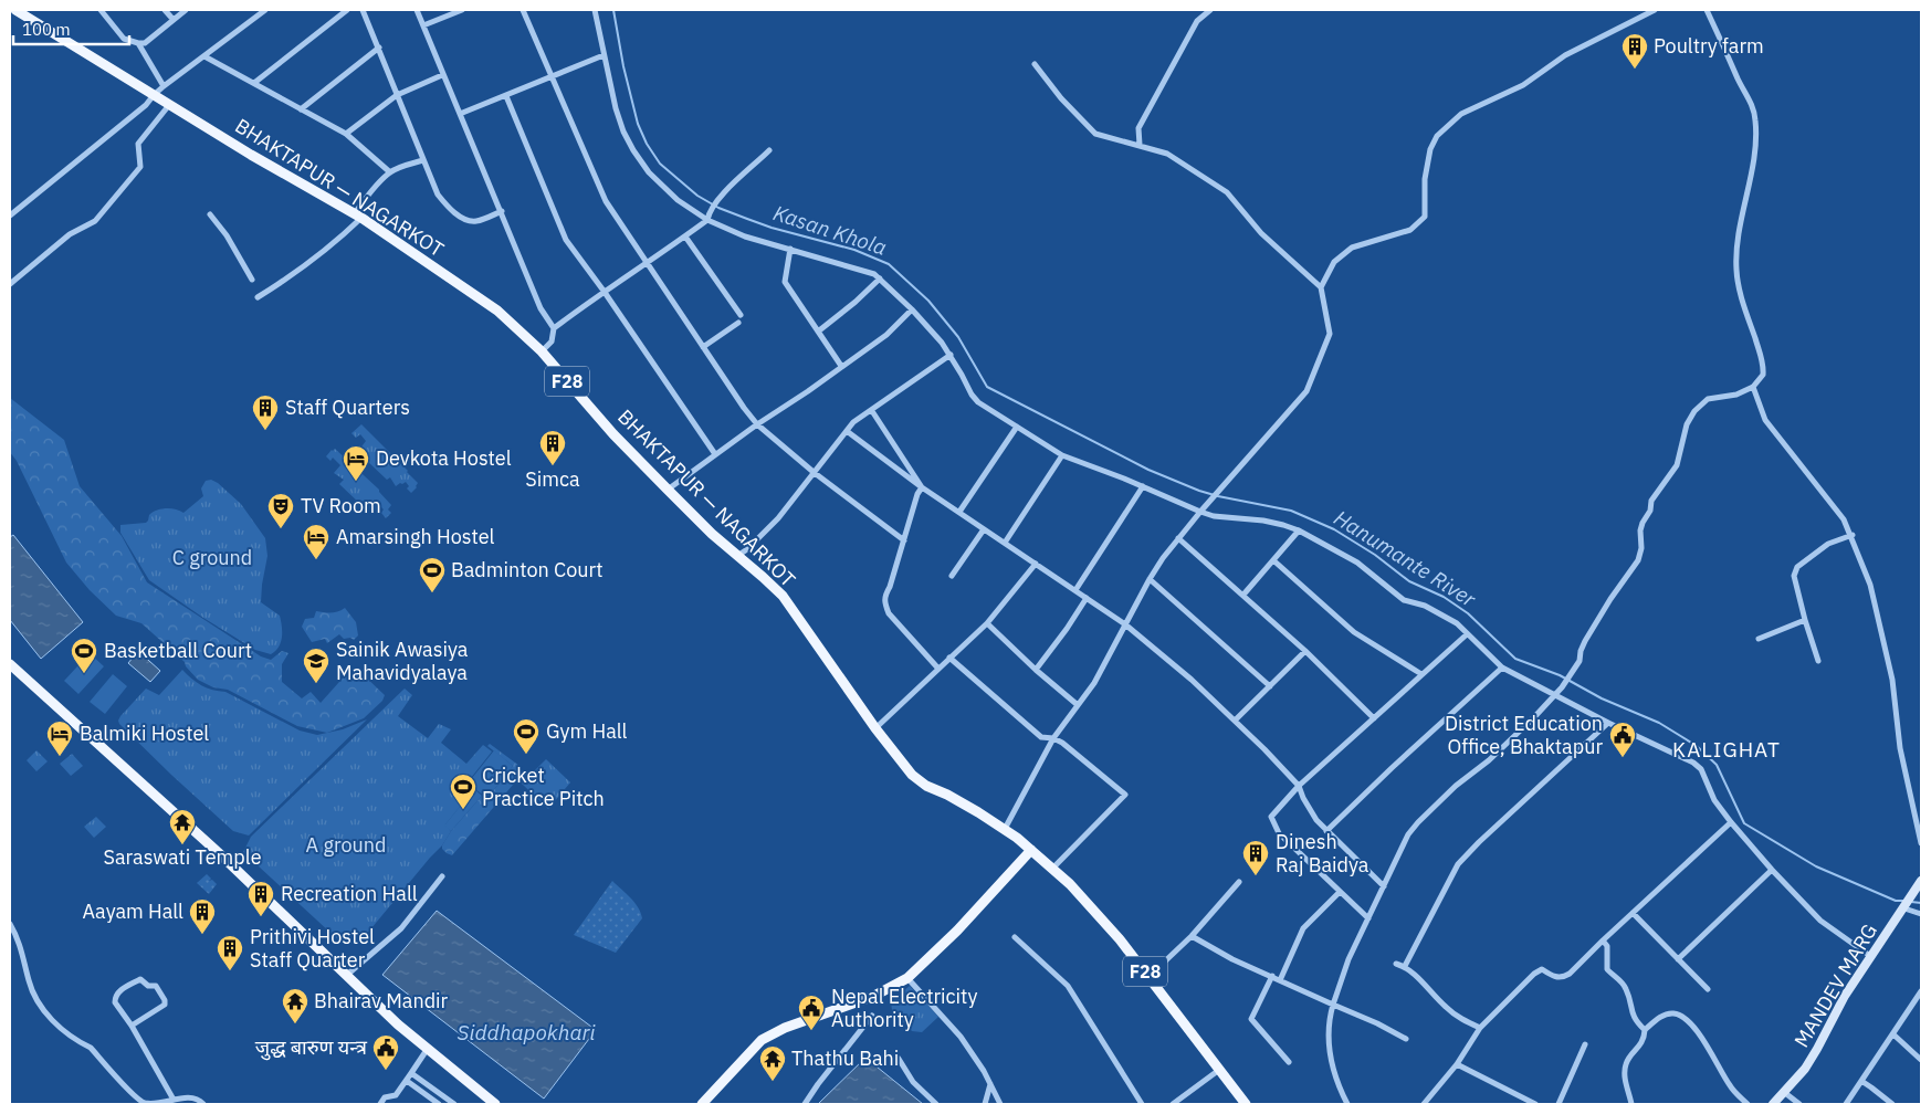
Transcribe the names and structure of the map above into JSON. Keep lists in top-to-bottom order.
{
  "streets": {
    "main road": ["BHAKTAPUR — NAGARKOT", "F28", "MANDEV MARG"]
  },
  "crossings": [
    ["BHAKTAPUR — NAGARKOT", "F28"]
  ],
  "districts": ["KALIGHAT"],
  "water": ["Kasan Khola", "Hanumante River", "Siddhapokhari"],
  "parks": ["C ground", "A ground"],
  "places": {
    "building": [
      "Poultry farm",
      "Staff Quarters",
      "Simca",
      "Dinesh Raj Baidya",
      "Recreation Hall",
      "Aayam Hall",
      "Prithivi Hostel Staff Quarter"
    ],
    "hotel": ["Devkota Hostel", "Amarsingh Hostel", "Balmiki Hostel"],
    "theatre": ["TV Room"],
    "sports": [
      "Badminton Court",
      "Basketball Court",
      "Gym Hall",
      "Cricket Practice Pitch"
    ],
    "school or university": ["Sainik Awasiya Mahavidyalaya"],
    "public building": ["District Education Office, Bhaktapur", "Nepal Electricity Authority", "जुद्ध बारुण यन्त्र"],
    "temple": ["Saraswati Temple", "Bhairav Mandir", "Thathu Bahi"]
  },
  "scale_bar": "100 m"
}
